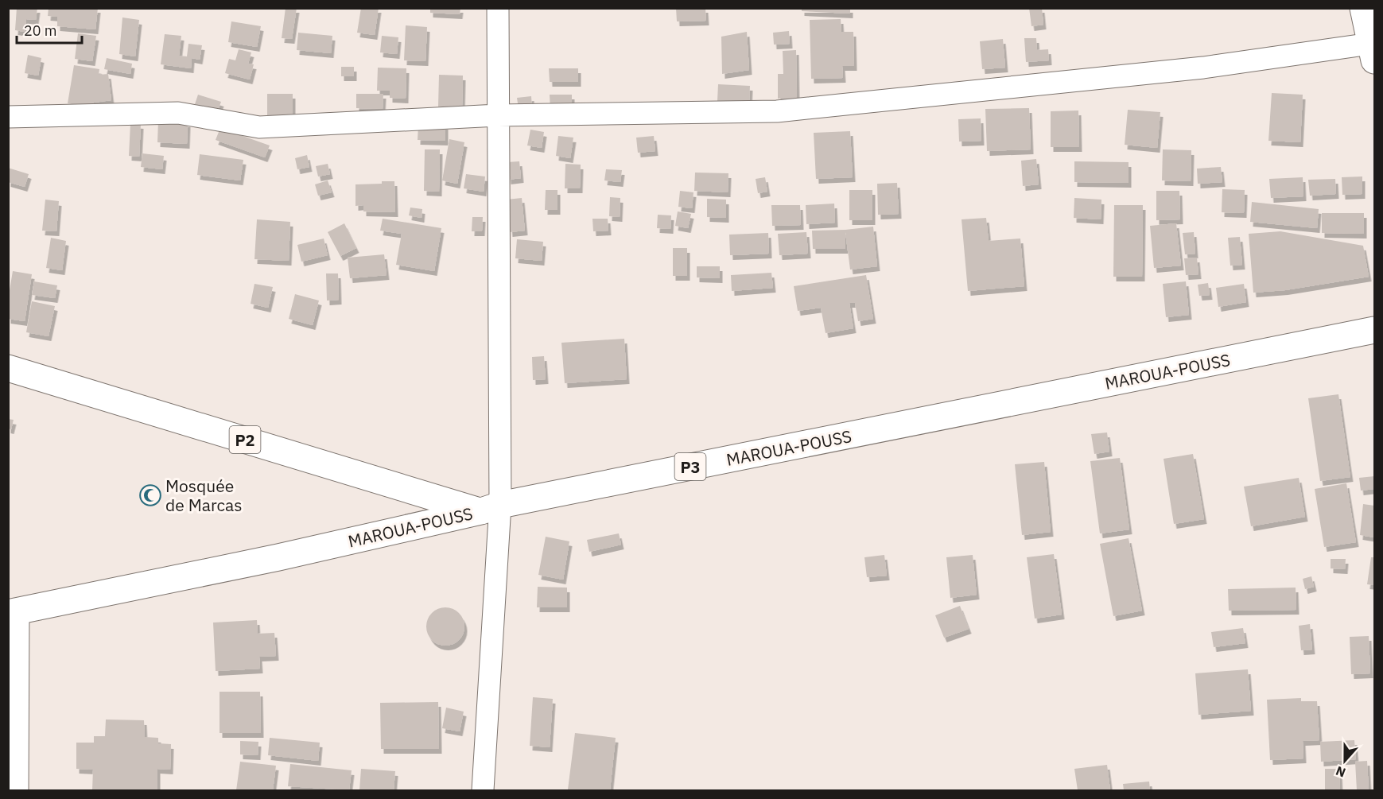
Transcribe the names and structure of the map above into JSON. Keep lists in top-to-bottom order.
{
  "streets": {
    "main road": ["MAROUA-POUSS", "P2", "P3"]
  },
  "crossings": [
    ["MAROUA-POUSS", "P2"]
  ],
  "places": {
    "mosque": ["Mosquée de Marcas"]
  },
  "scale_bar": "20 m",
  "north": "bottom"
}
